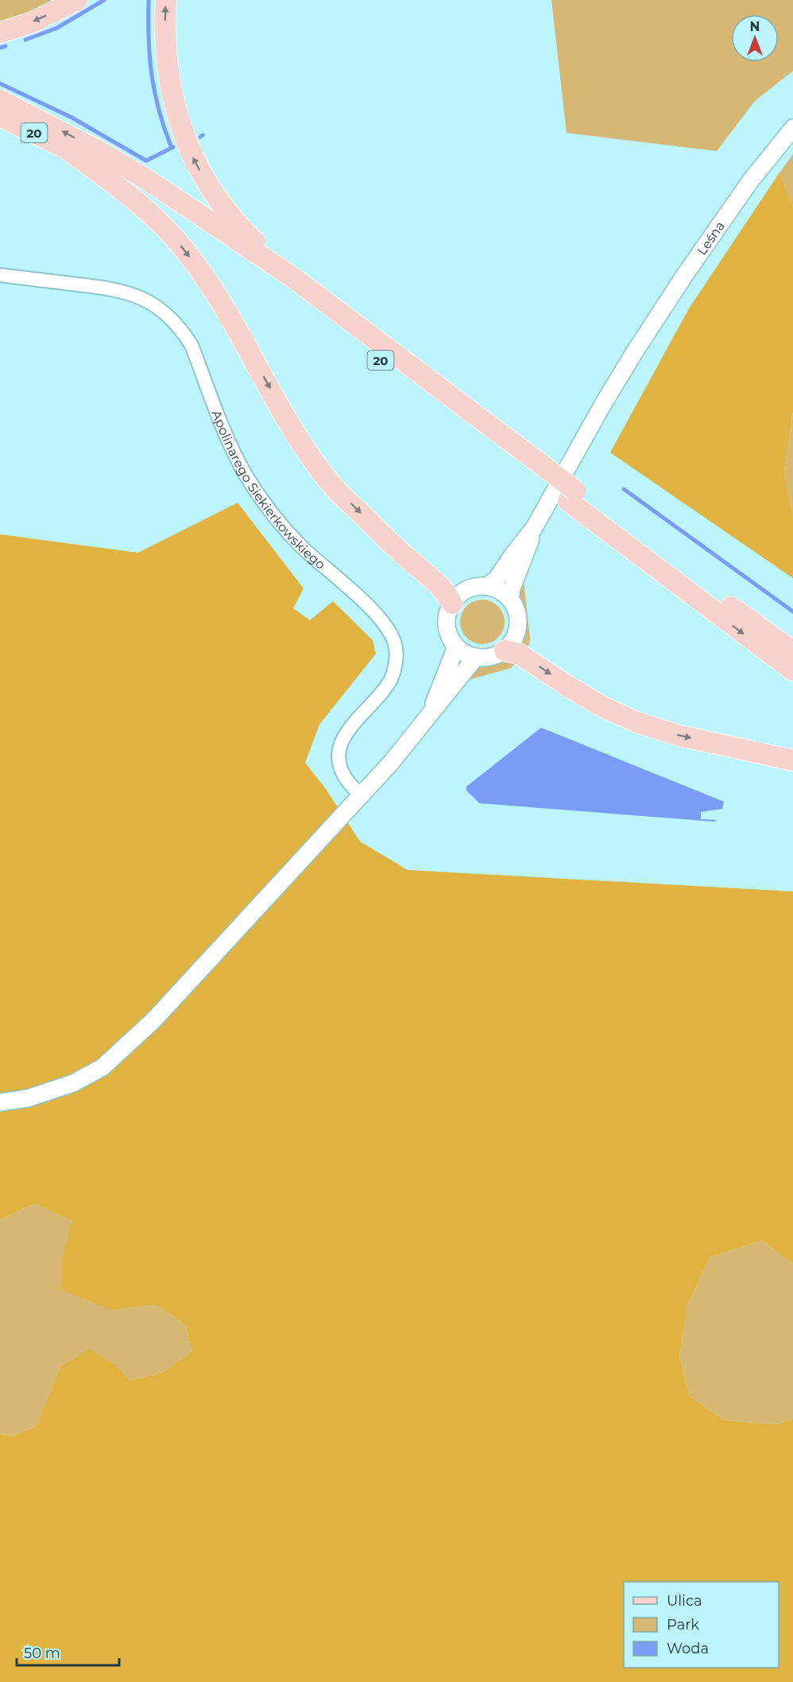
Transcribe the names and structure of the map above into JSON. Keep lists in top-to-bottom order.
{
  "streets": {
    "main road": ["20"],
    "street": ["Leśna", "Apolinarego Siekierkowskiego"]
  },
  "legend": ["Ulica", "Park", "Woda"],
  "scale_bar": "50 m",
  "north": "top"
}
